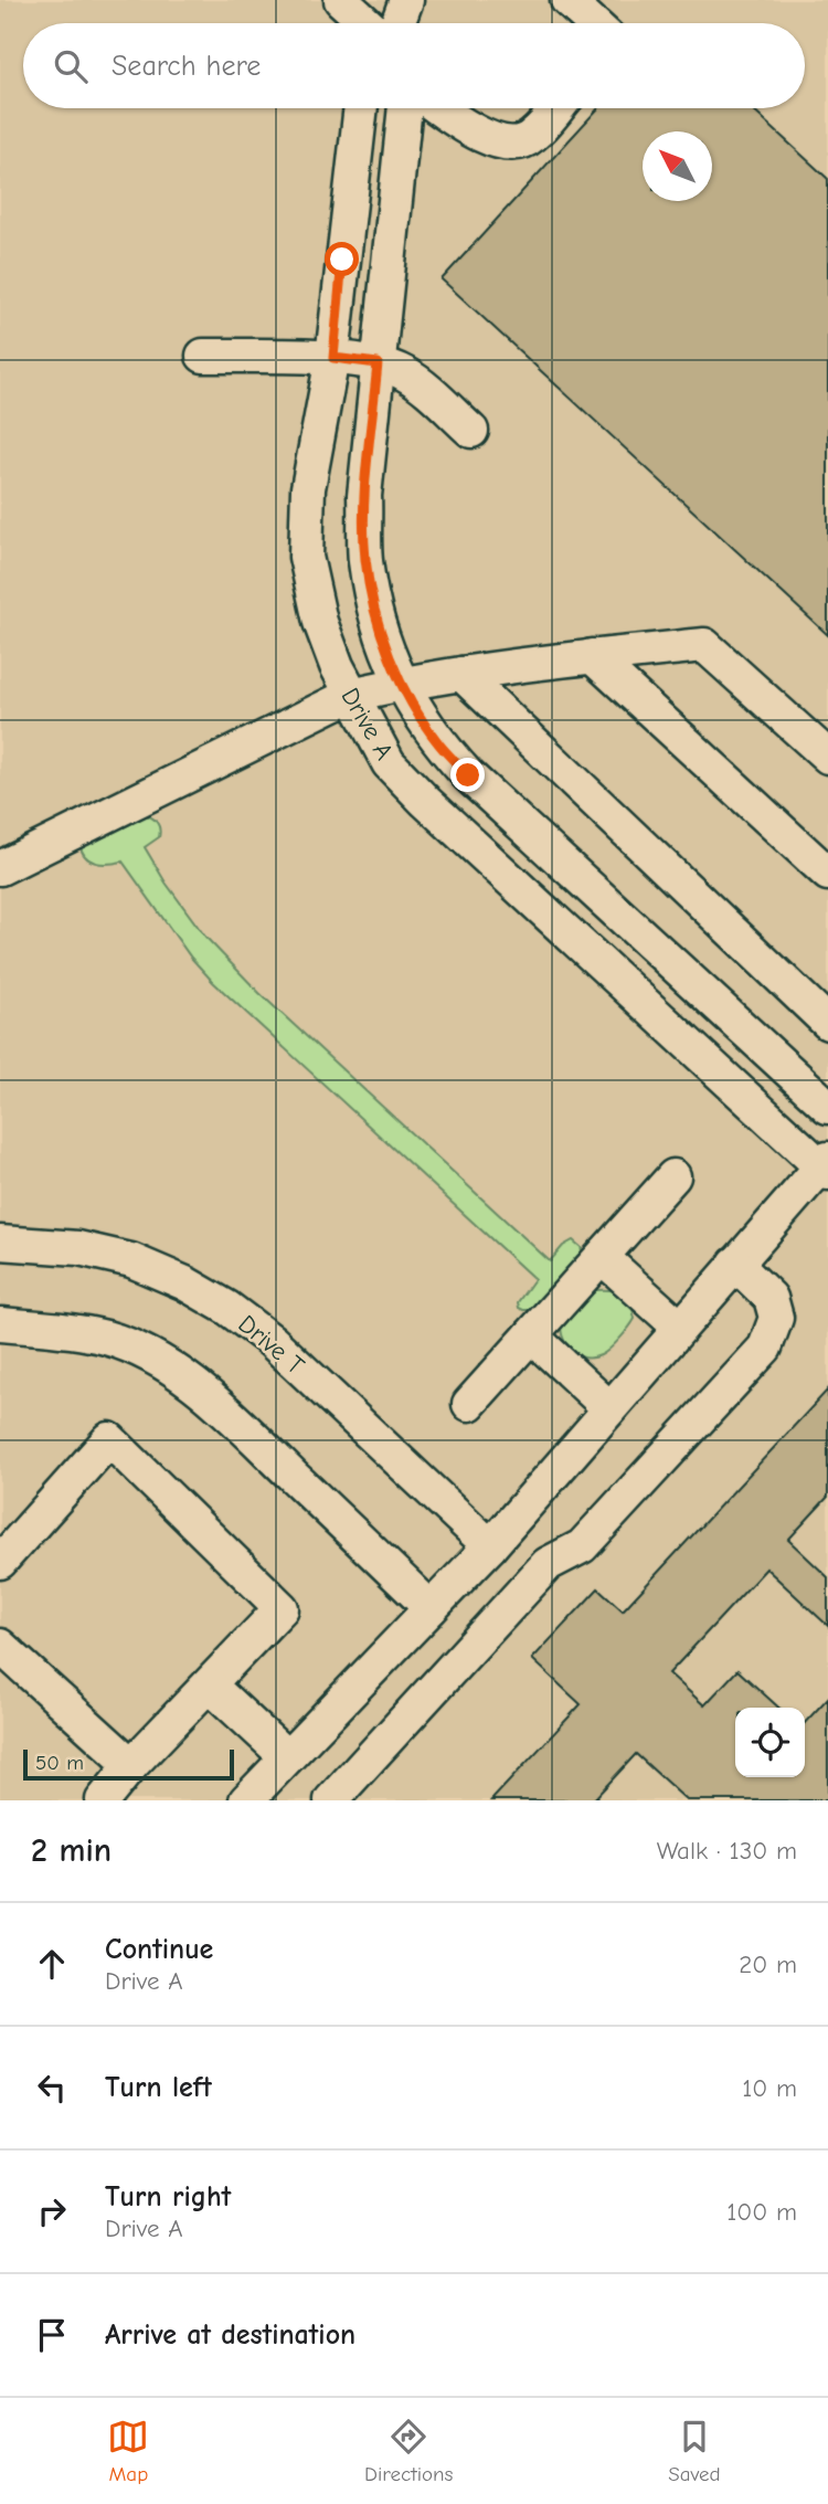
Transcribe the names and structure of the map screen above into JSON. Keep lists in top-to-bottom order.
{
  "streets": {
    "lane": ["Drive A", "Drive T"]
  },
  "scale_bar": "50 m",
  "north": "top left",
  "page": {
    "search": "Search here",
    "scale": "50 m",
    "heading": ["2 min", "Walk · 130 m"],
    "list": [
      ["Continue", "Drive A", "20 m"],
      ["Turn left", "10 m"],
      ["Turn right", "Drive A", "100 m"],
      "Arrive at destination"
    ],
    "nav": ["Map", "Directions", "Saved"]
  }
}
